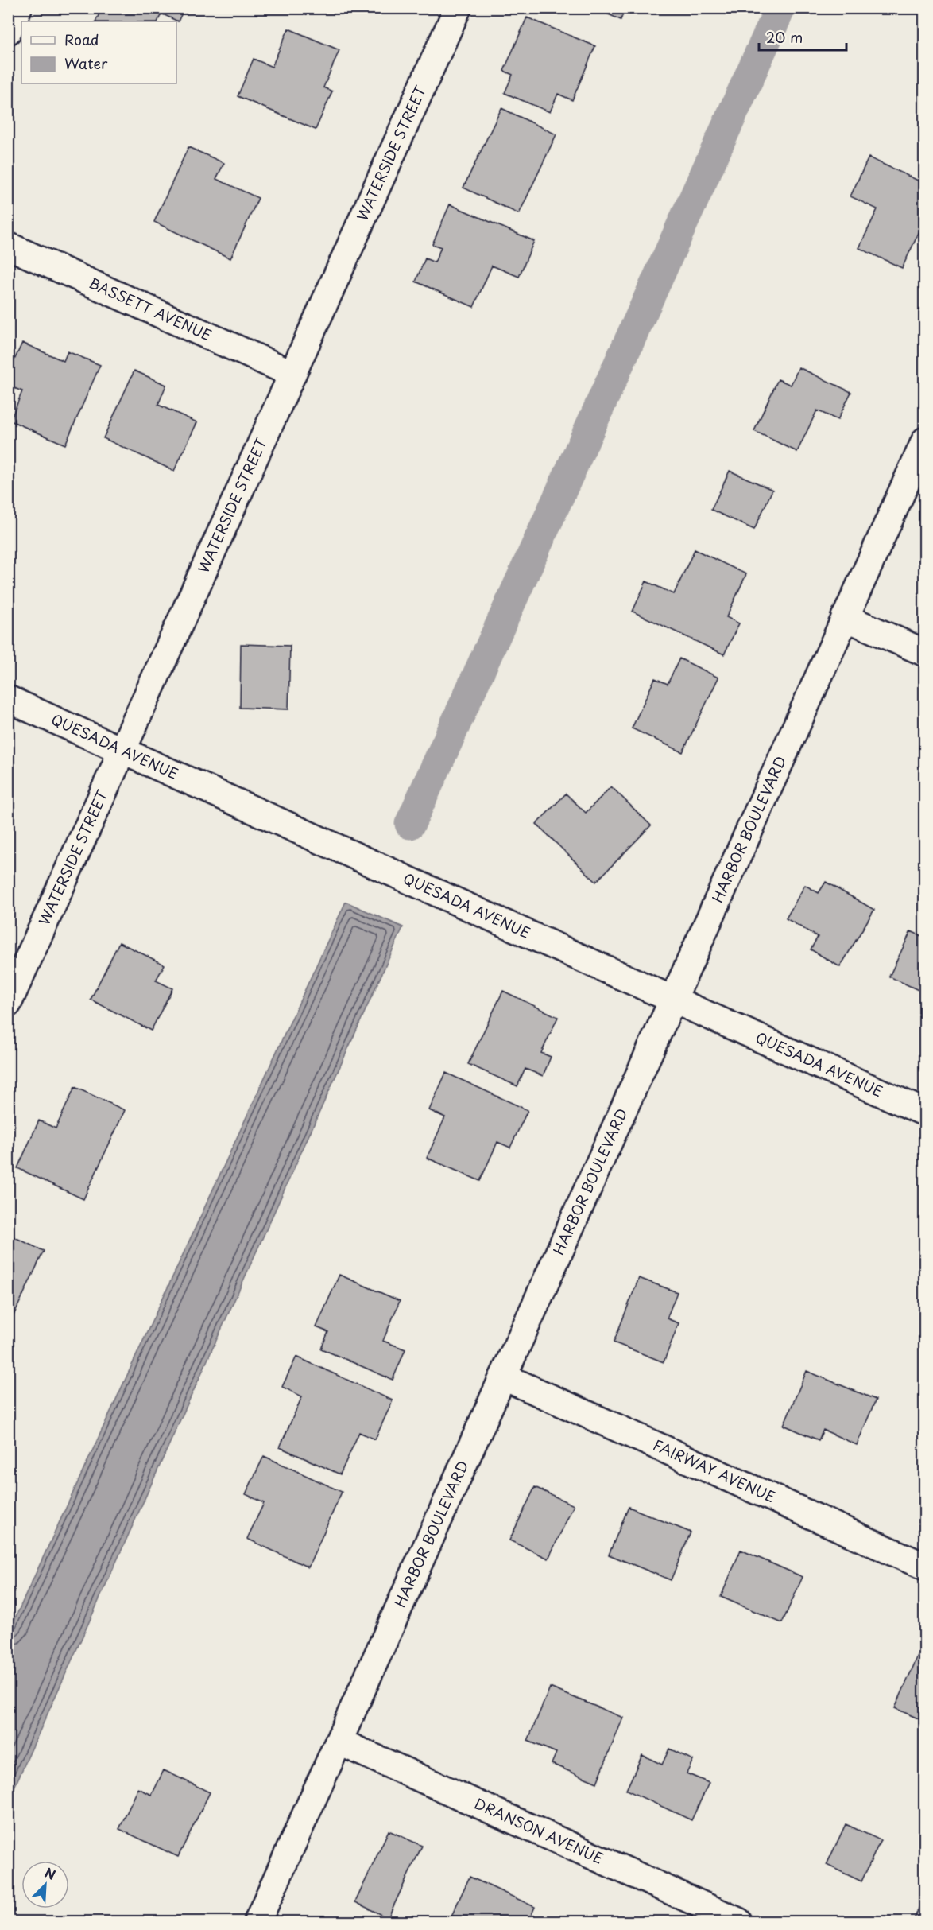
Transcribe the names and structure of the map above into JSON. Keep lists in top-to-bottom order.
{
  "streets": {
    "street": [
      "WATERSIDE STREET",
      "BASSETT AVENUE",
      "QUESADA AVENUE",
      "HARBOR BOULEVARD",
      "FAIRWAY AVENUE",
      "DRANSON AVENUE"
    ]
  },
  "crossings": [
    ["WATERSIDE STREET", "BASSETT AVENUE"],
    ["WATERSIDE STREET", "QUESADA AVENUE"],
    ["QUESADA AVENUE", "HARBOR BOULEVARD"],
    ["HARBOR BOULEVARD", "FAIRWAY AVENUE"],
    ["HARBOR BOULEVARD", "DRANSON AVENUE"]
  ],
  "legend": ["Road", "Water"],
  "scale_bar": "20 m",
  "north": "top right"
}
